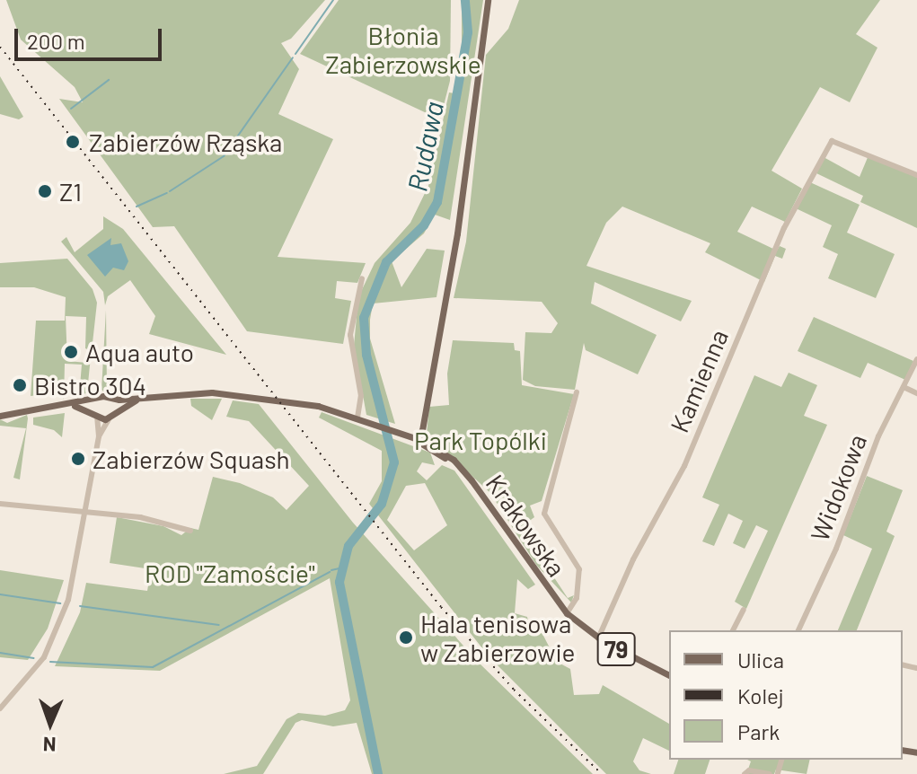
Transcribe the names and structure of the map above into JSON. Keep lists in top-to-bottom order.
{
  "streets": {
    "main road": ["Krakowska", "79"],
    "street": ["Kamienna", "Widokowa"]
  },
  "crossings": [
    ["Kamienna", "Krakowska"]
  ],
  "water": ["Rudawa"],
  "parks": ["Błonia Zabierzowskie", "Park Topólki", "ROD \"Zamoście\""],
  "places": [
    "Zabierzów Rząska",
    "Z1",
    "Aqua auto",
    "Bistro 304",
    "Zabierzów Squash",
    "Hala tenisowa w Zabierzowie"
  ],
  "legend": ["Ulica", "Kolej", "Park"],
  "scale_bar": "200 m",
  "north": "bottom"
}
